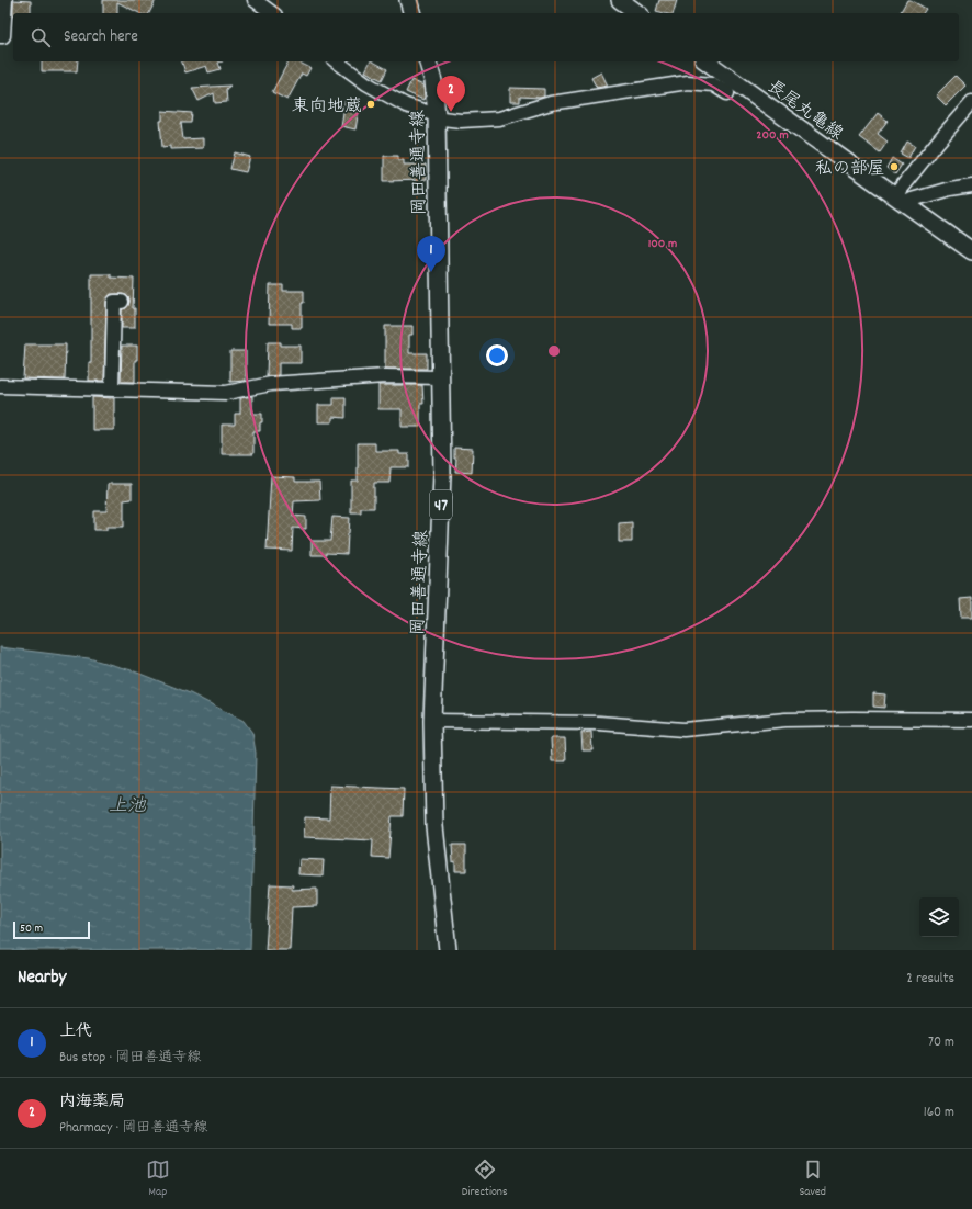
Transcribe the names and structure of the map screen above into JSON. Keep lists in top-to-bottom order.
{
  "streets": {
    "main road": ["長尾丸亀線", "岡田善通寺線", "47"]
  },
  "water": ["上池"],
  "places": ["東向地蔵", "私の部屋"],
  "scale_bar": "50 m",
  "page": {
    "search": "Search here",
    "pins": ["2", "1"],
    "scale": "50 m",
    "heading": ["Nearby", "2 results"],
    "list": [
      {
        "mark": "1",
        "name": "上代",
        "note": "Bus stop · 岡田善通寺線",
        "value": "70 m"
      },
      {
        "mark": "2",
        "name": "内海薬局",
        "note": "Pharmacy · 岡田善通寺線",
        "value": "160 m"
      }
    ],
    "nav": ["Map", "Directions", "Saved"]
  },
  "rings": ["200 m", "100 m"]
}
